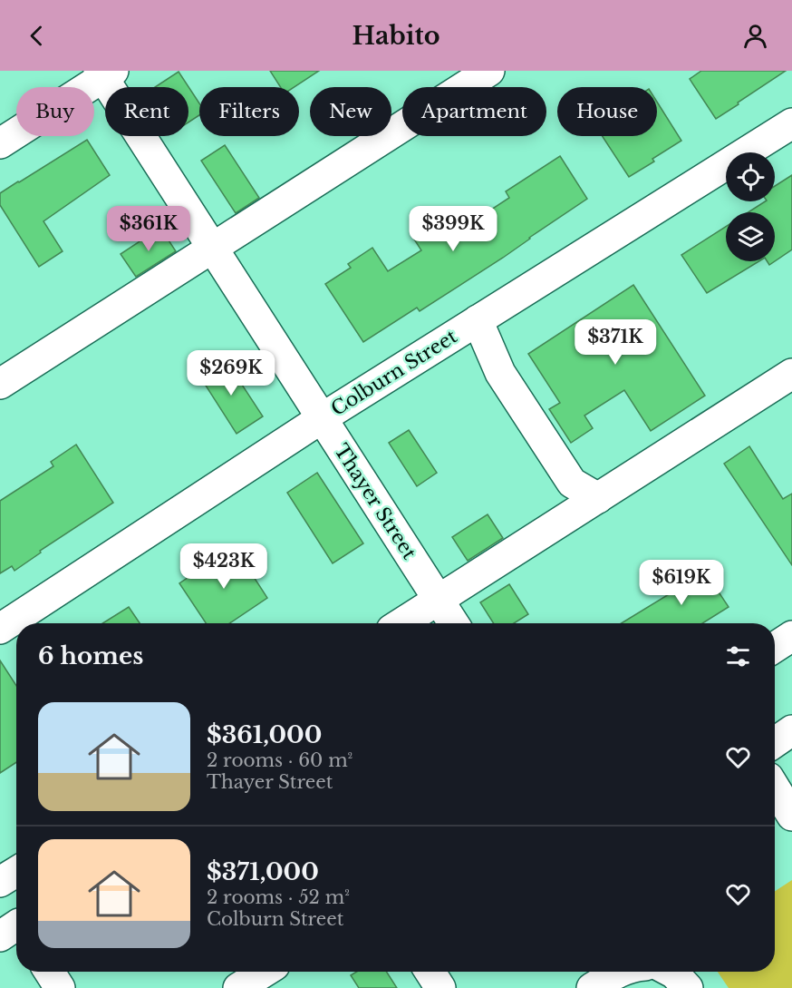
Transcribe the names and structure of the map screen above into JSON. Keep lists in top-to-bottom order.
{
  "streets": {
    "street": ["Colburn Street", "Thayer Street"]
  },
  "crossings": [
    ["Colburn Street", "Thayer Street"]
  ],
  "page": {
    "header": "Habito",
    "chip": [
      "Buy",
      "Rent",
      "Filters",
      "New",
      "Apartment",
      "House"
    ],
    "price": [
      "$361K",
      "$399K",
      "$371K",
      "$269K",
      "$423K",
      "$619K"
    ],
    "heading": "6 homes",
    "list": [
      {
        "name": "$361,000",
        "note": "2 rooms · 60 m² · Thayer Street"
      },
      {
        "name": "$371,000",
        "note": "2 rooms · 52 m² · Colburn Street"
      }
    ]
  }
}
